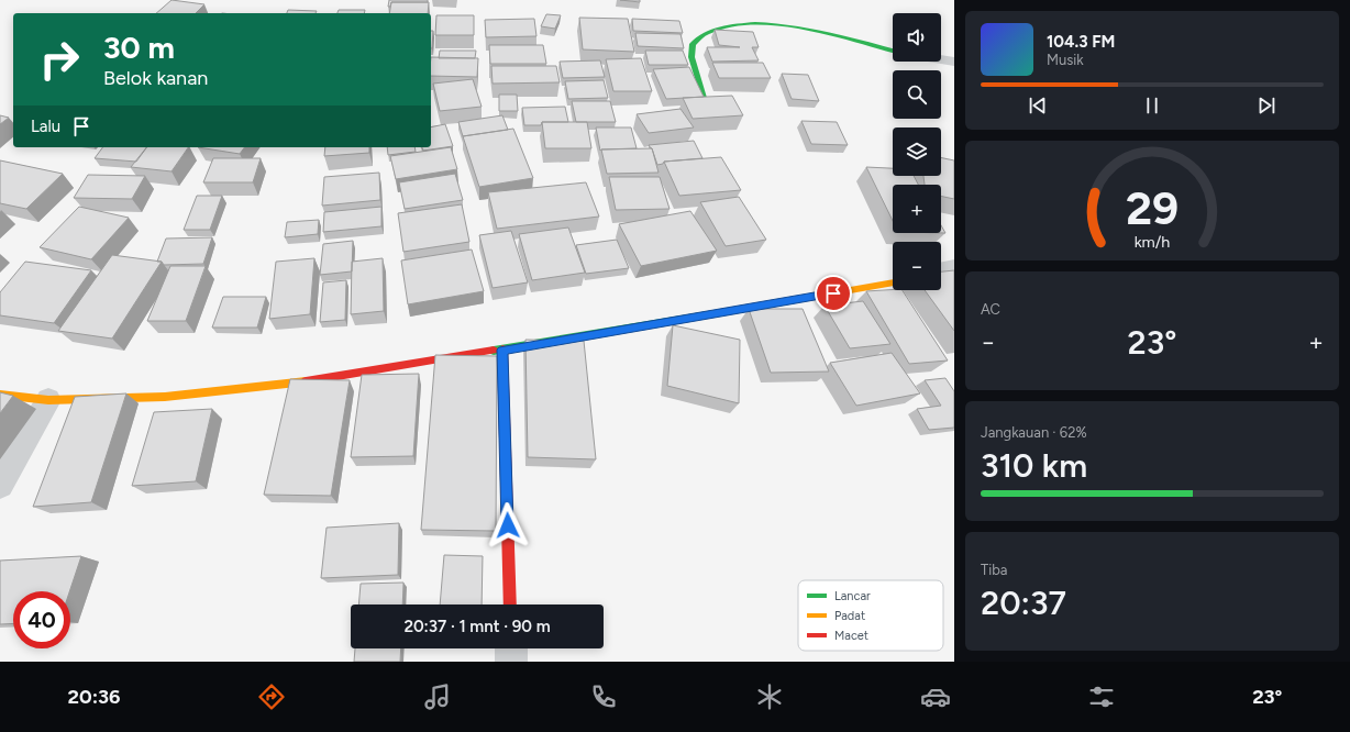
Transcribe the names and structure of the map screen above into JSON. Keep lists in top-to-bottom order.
{
  "legend": ["Lancar", "Padat", "Macet"],
  "page": {
    "map_buttons": ["+", "−"],
    "turn": ["30 m", "Belok kanan"],
    "song": ["104.3 FM", "Musik"],
    "then": "Lalu",
    "tile": [
      "AC",
      ["Jangkauan · 62%", "310 km"],
      ["Tiba", "20:37"]
    ],
    "heat": ["−", "23°", "+"],
    "limit": "40",
    "trip": "20:37 · 1 mnt · 90 m",
    "tabs": ["20:36", "23°"],
    "gauge": ["29", "km/h"]
  }
}
